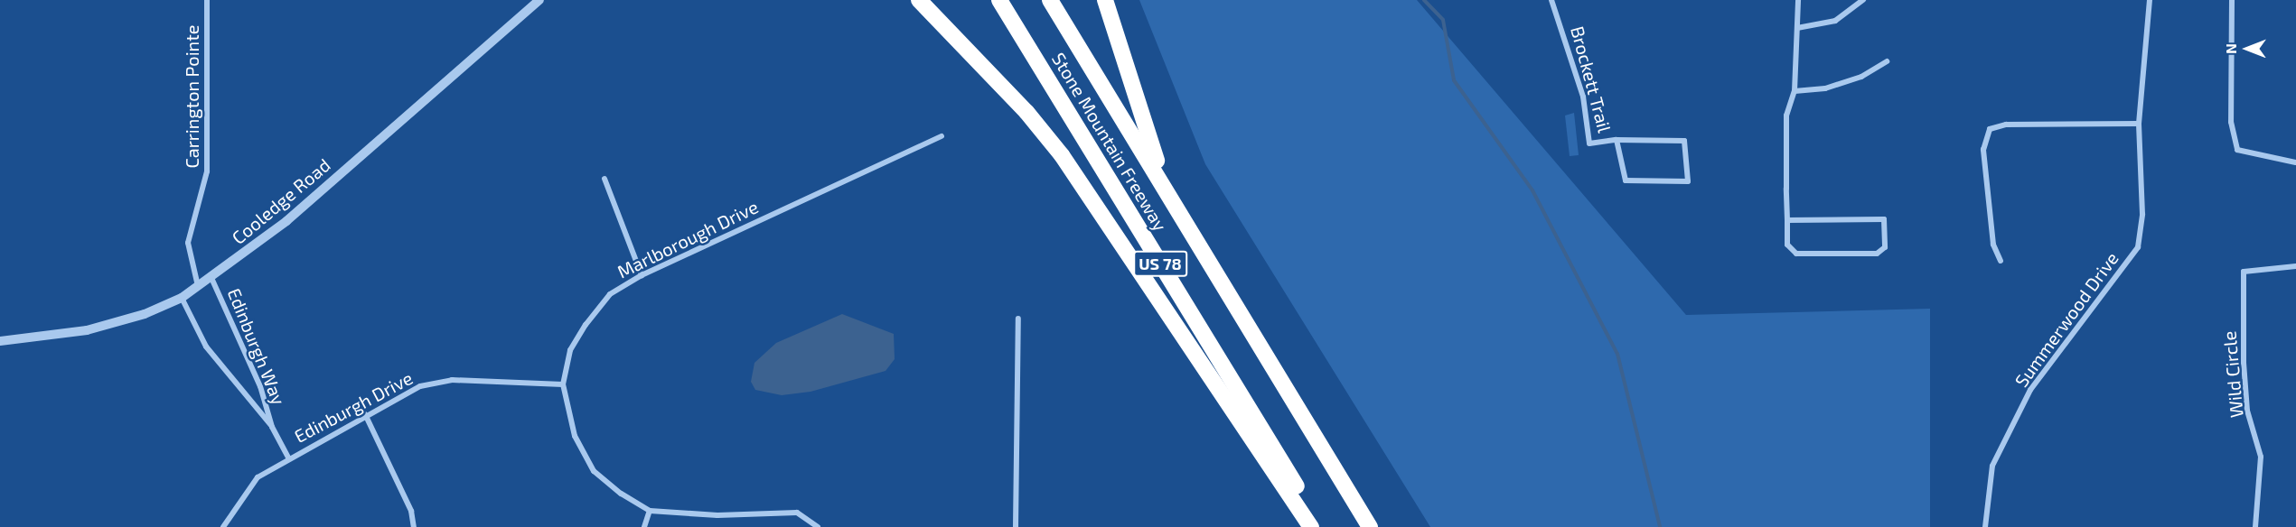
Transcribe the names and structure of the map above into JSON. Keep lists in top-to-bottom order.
{
  "streets": {
    "highway": ["Stone Mountain Freeway", "US 78"],
    "street": [
      "Brockett Trail",
      "Carrington Pointe",
      "Cooledge Road",
      "Marlborough Drive",
      "Summerwood Drive",
      "Edinburgh Way",
      "Wild Circle",
      "Edinburgh Drive"
    ]
  },
  "crossings": [
    ["Carrington Pointe", "Cooledge Road"],
    ["Cooledge Road", "Edinburgh Way"],
    ["Marlborough Drive", "Edinburgh Drive"],
    ["Edinburgh Way", "Edinburgh Drive"]
  ],
  "north": "left"
}
